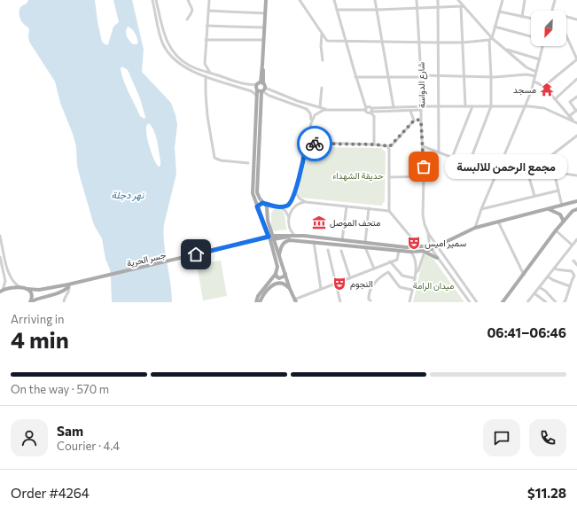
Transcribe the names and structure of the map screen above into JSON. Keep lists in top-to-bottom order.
{
  "streets": {
    "main road": ["جسر الحرية"],
    "street": ["شارع الدواسة"]
  },
  "water": ["نهر دجلة"],
  "parks": ["حديقة الشهداء", "ميدان الرامة"],
  "places": {
    "temple": ["مسجد"],
    "other": ["مجمع الرحمن للالبسة"],
    "museum": ["متحف الموصل"],
    "theatre": ["سمير اميس", "النجوم"]
  },
  "north": "bottom left",
  "page": {
    "bubble": "مجمع الرحمن للالبسة",
    "heading": ["4 min", "Arriving in", "06:41–06:46"],
    "panel": [
      "Sam",
      "Courier · 4.4",
      "Order #4264",
      "$11.28"
    ],
    "bar": "On the way · 570 m"
  }
}
